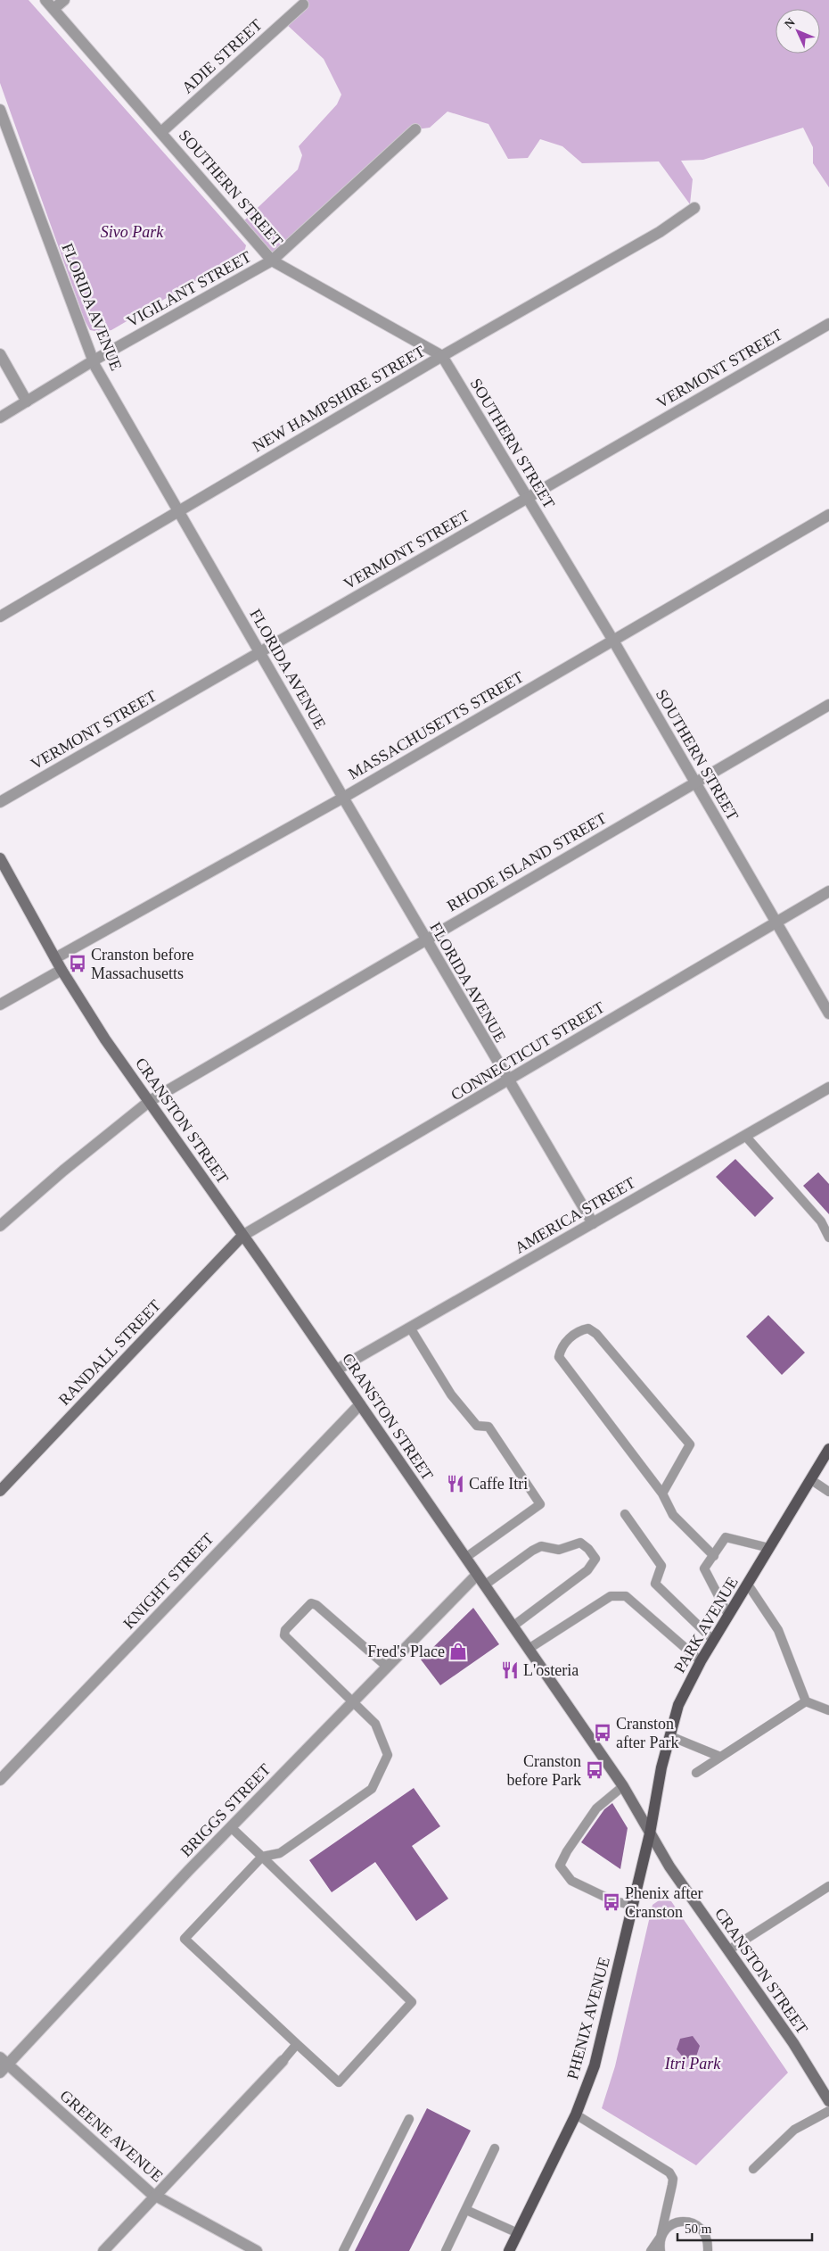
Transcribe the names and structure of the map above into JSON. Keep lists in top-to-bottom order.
{
  "streets": {
    "main road": [
      "CRANSTON STREET",
      "RANDALL STREET",
      "PARK AVENUE",
      "PHENIX AVENUE"
    ],
    "street": [
      "ADIE STREET",
      "SOUTHERN STREET",
      "VIGILANT STREET",
      "FLORIDA AVENUE",
      "VERMONT STREET",
      "NEW HAMPSHIRE STREET",
      "MASSACHUSETTS STREET",
      "RHODE ISLAND STREET",
      "CONNECTICUT STREET",
      "AMERICA STREET",
      "KNIGHT STREET",
      "BRIGGS STREET",
      "GREENE AVENUE"
    ]
  },
  "crossings": [
    ["ADIE STREET", "SOUTHERN STREET"],
    ["SOUTHERN STREET", "VIGILANT STREET"],
    ["SOUTHERN STREET", "VERMONT STREET"],
    ["SOUTHERN STREET", "NEW HAMPSHIRE STREET"],
    ["SOUTHERN STREET", "MASSACHUSETTS STREET"],
    ["SOUTHERN STREET", "RHODE ISLAND STREET"],
    ["SOUTHERN STREET", "CONNECTICUT STREET"],
    ["VIGILANT STREET", "FLORIDA AVENUE"],
    ["FLORIDA AVENUE", "VERMONT STREET"],
    ["FLORIDA AVENUE", "NEW HAMPSHIRE STREET"],
    ["FLORIDA AVENUE", "MASSACHUSETTS STREET"],
    ["FLORIDA AVENUE", "RHODE ISLAND STREET"],
    ["FLORIDA AVENUE", "CONNECTICUT STREET"],
    ["FLORIDA AVENUE", "AMERICA STREET"],
    ["MASSACHUSETTS STREET", "CRANSTON STREET"],
    ["RHODE ISLAND STREET", "CRANSTON STREET"],
    ["CONNECTICUT STREET", "CRANSTON STREET"],
    ["CONNECTICUT STREET", "RANDALL STREET"],
    ["CRANSTON STREET", "AMERICA STREET"],
    ["CRANSTON STREET", "RANDALL STREET"],
    ["CRANSTON STREET", "KNIGHT STREET"],
    ["CRANSTON STREET", "PARK AVENUE"],
    ["CRANSTON STREET", "BRIGGS STREET"],
    ["CRANSTON STREET", "PHENIX AVENUE"],
    ["PARK AVENUE", "PHENIX AVENUE"],
    ["BRIGGS STREET", "GREENE AVENUE"]
  ],
  "parks": ["Sivo Park", "Itri Park"],
  "places": {
    "bus stop": [
      "Cranston before Massachusetts",
      "Cranston after Park",
      "Cranston before Park",
      "Phenix after Cranston"
    ],
    "restaurant": ["Caffe Itri", "L'osteria"],
    "shop": ["Fred's Place"]
  },
  "scale_bar": "50 m",
  "north": "top left"
}
